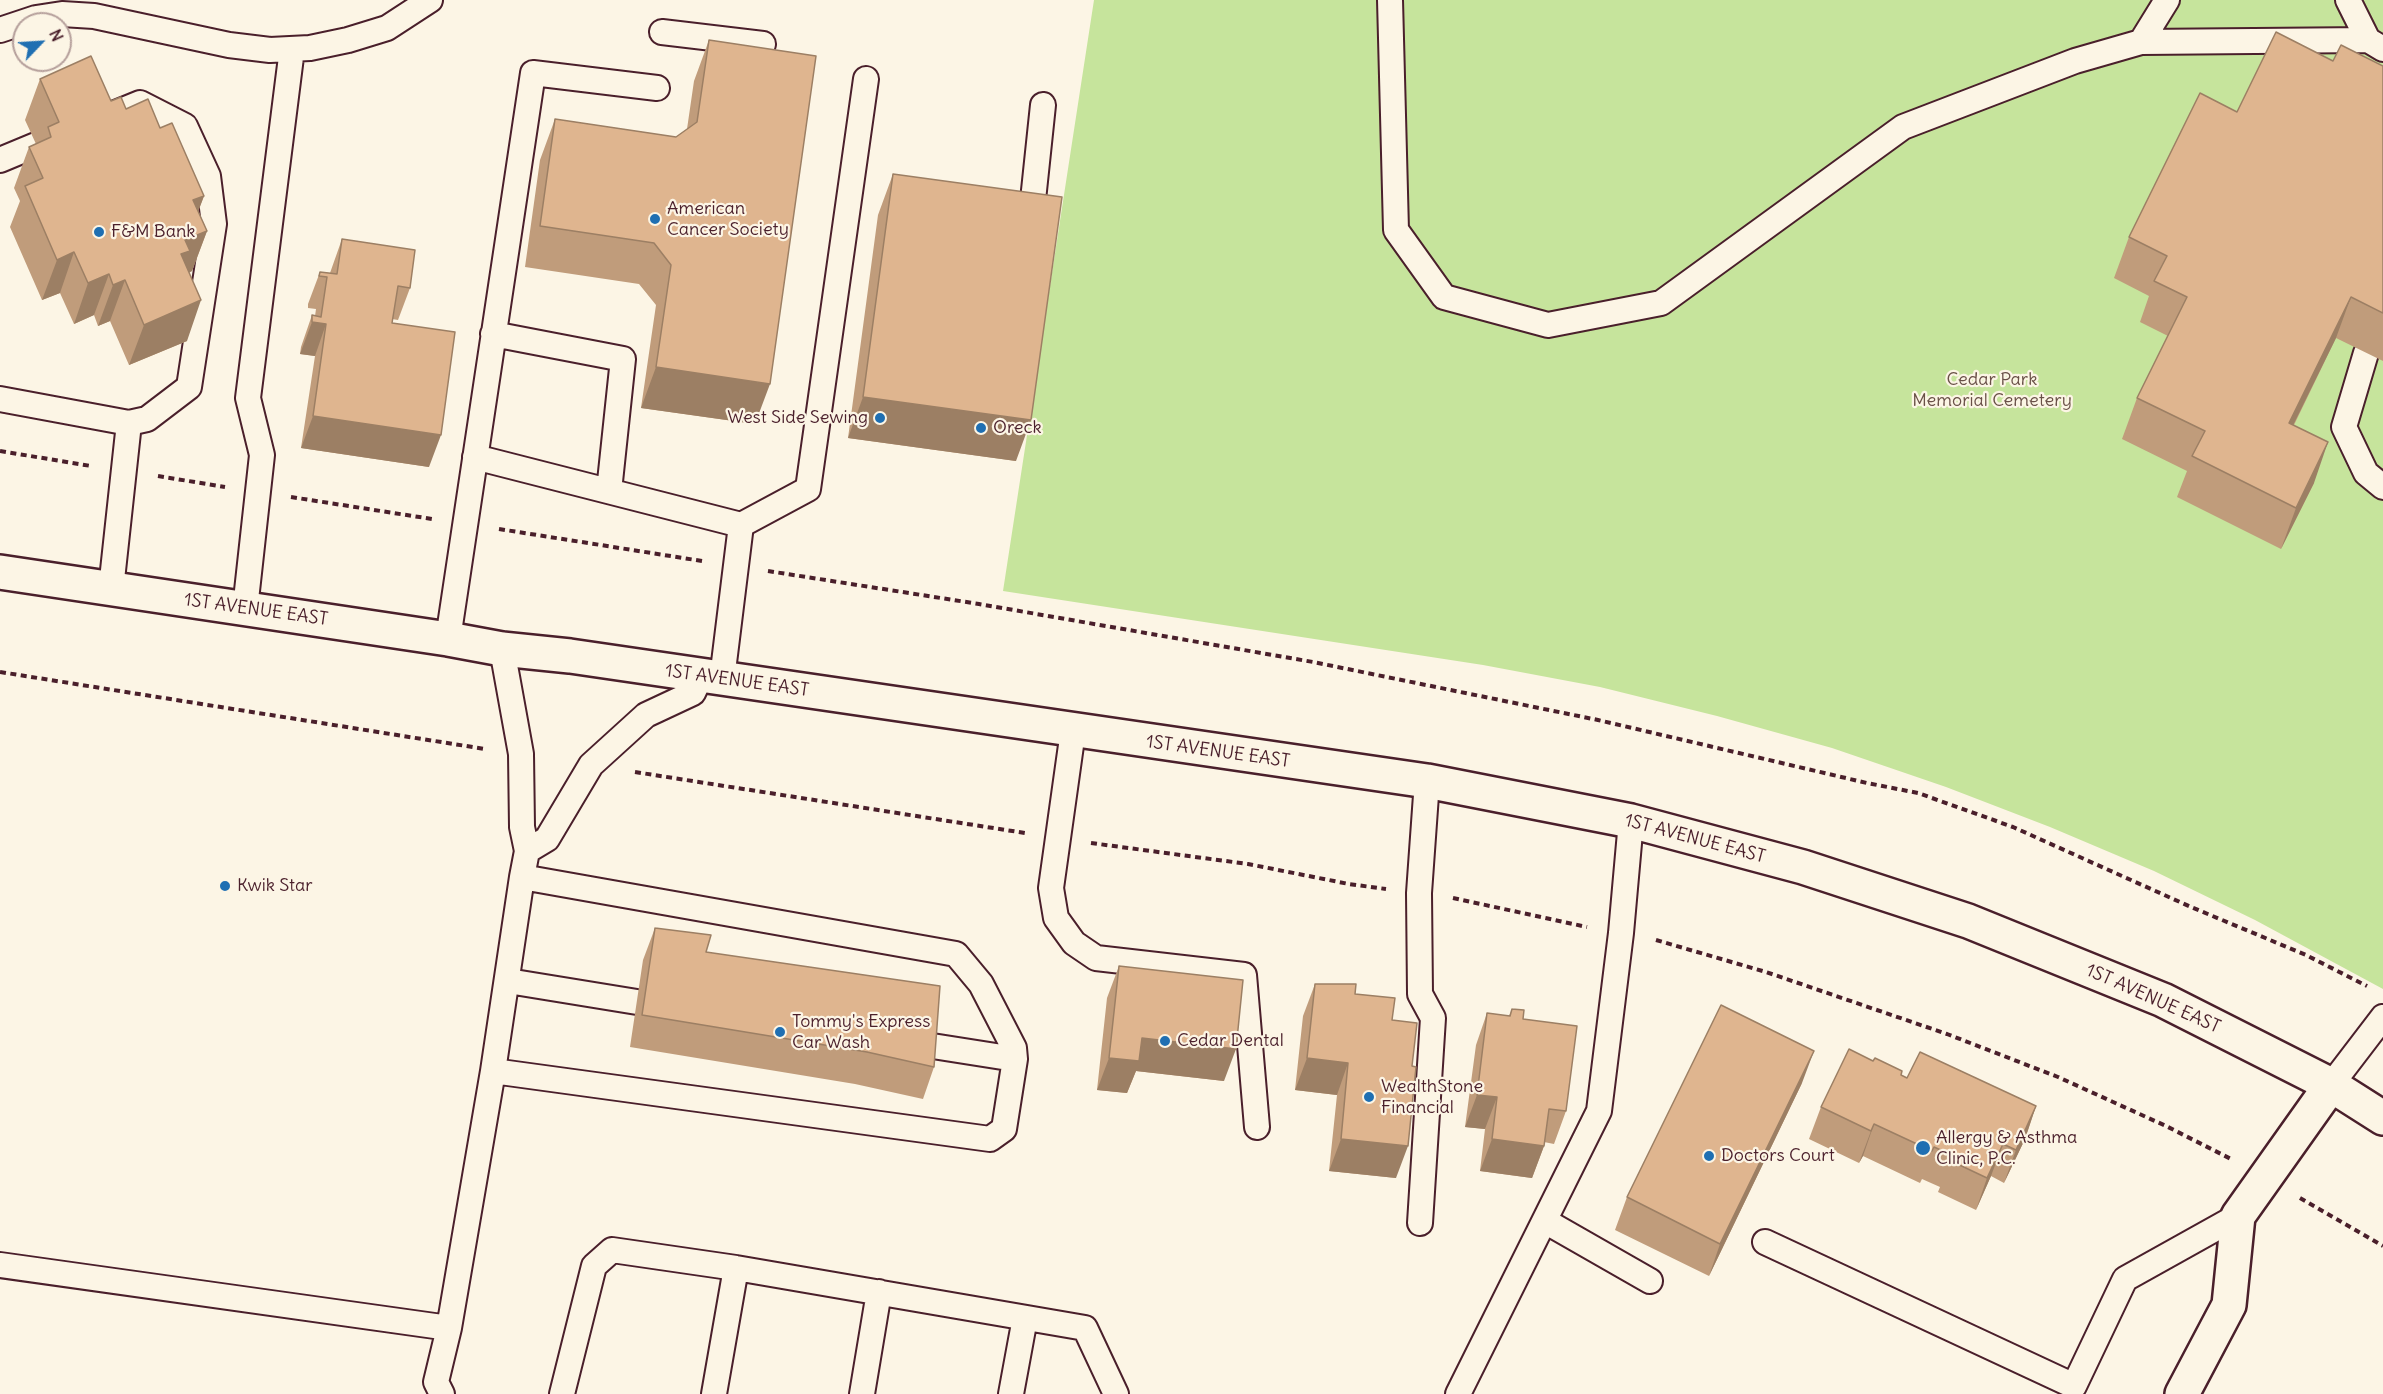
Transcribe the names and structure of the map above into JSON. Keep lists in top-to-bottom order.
{
  "streets": {
    "main road": ["1ST AVENUE EAST"]
  },
  "parks": ["Cedar Park Memorial Cemetery"],
  "places": [
    "American Cancer Society",
    "F&M Bank",
    "West Side Sewing",
    "Oreck",
    "Kwik Star",
    "Tommy's Express Car Wash",
    "Cedar Dental",
    "WealthStone Financial",
    "Allergy & Asthma Clinic, P.C.",
    "Doctors Court"
  ],
  "north": "top right"
}
